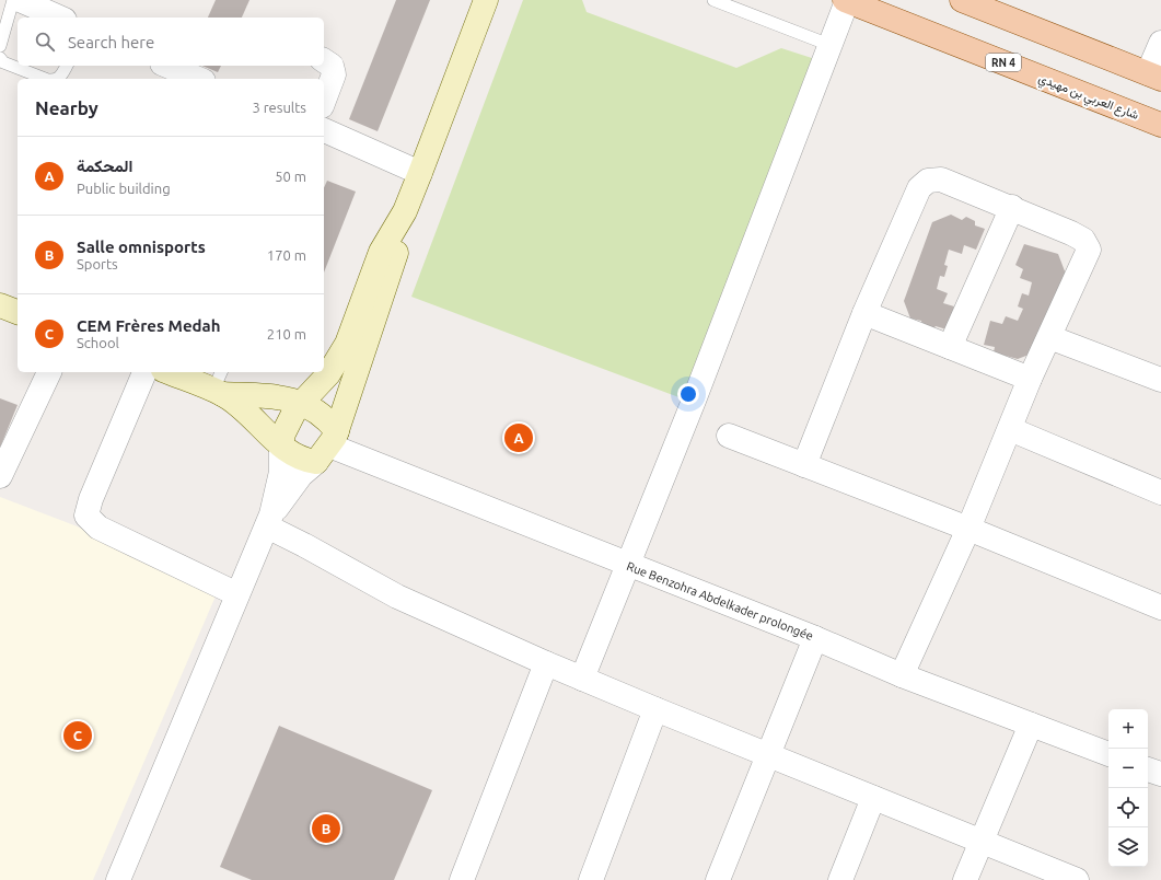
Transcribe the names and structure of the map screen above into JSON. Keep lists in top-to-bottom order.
{
  "streets": {
    "main road": ["RN 4", "شارع العربي بن مهيدي"],
    "street": ["Rue Benzohra Abdelkader prolongée"]
  },
  "page": {
    "search": "Search here",
    "heading": ["Nearby", "3 results"],
    "list": [
      {
        "mark": "A",
        "name": "المحكمة",
        "note": "Public building",
        "value": "50 m"
      },
      {
        "mark": "B",
        "name": "Salle omnisports",
        "note": "Sports",
        "value": "170 m"
      },
      {
        "mark": "C",
        "name": "CEM Frères Medah",
        "note": "School",
        "value": "210 m"
      }
    ],
    "pins": ["A", "C", "B"],
    "map_buttons": ["+", "−"]
  }
}
